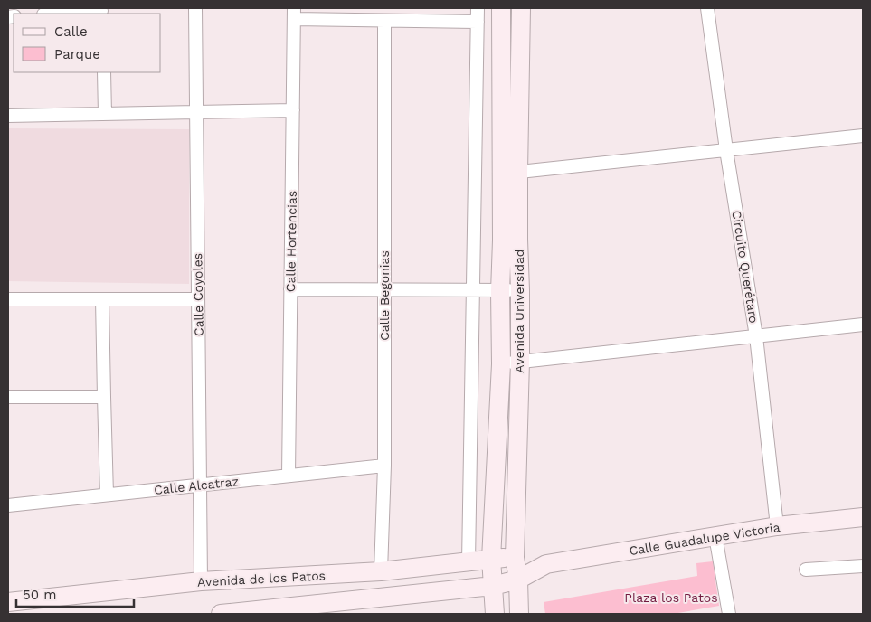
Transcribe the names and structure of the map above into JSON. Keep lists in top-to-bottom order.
{
  "streets": {
    "main road": ["Avenida Universidad", "Calle Guadalupe Victoria", "Avenida de los Patos"],
    "street": [
      "Calle Hortencias",
      "Circuito Querétaro",
      "Calle Coyoles",
      "Calle Begonias",
      "Calle Alcatraz"
    ]
  },
  "crossings": [
    ["Calle Hortencias", "Calle Alcatraz"],
    ["Circuito Querétaro", "Calle Guadalupe Victoria"],
    ["Calle Coyoles", "Calle Alcatraz"],
    ["Calle Coyoles", "Avenida de los Patos"],
    ["Calle Begonias", "Calle Alcatraz"],
    ["Calle Begonias", "Avenida de los Patos"],
    ["Avenida Universidad", "Calle Guadalupe Victoria"],
    ["Avenida Universidad", "Avenida de los Patos"],
    ["Calle Guadalupe Victoria", "Avenida de los Patos"]
  ],
  "parks": ["Plaza los Patos"],
  "legend": ["Calle", "Parque"],
  "scale_bar": "50 m"
}
